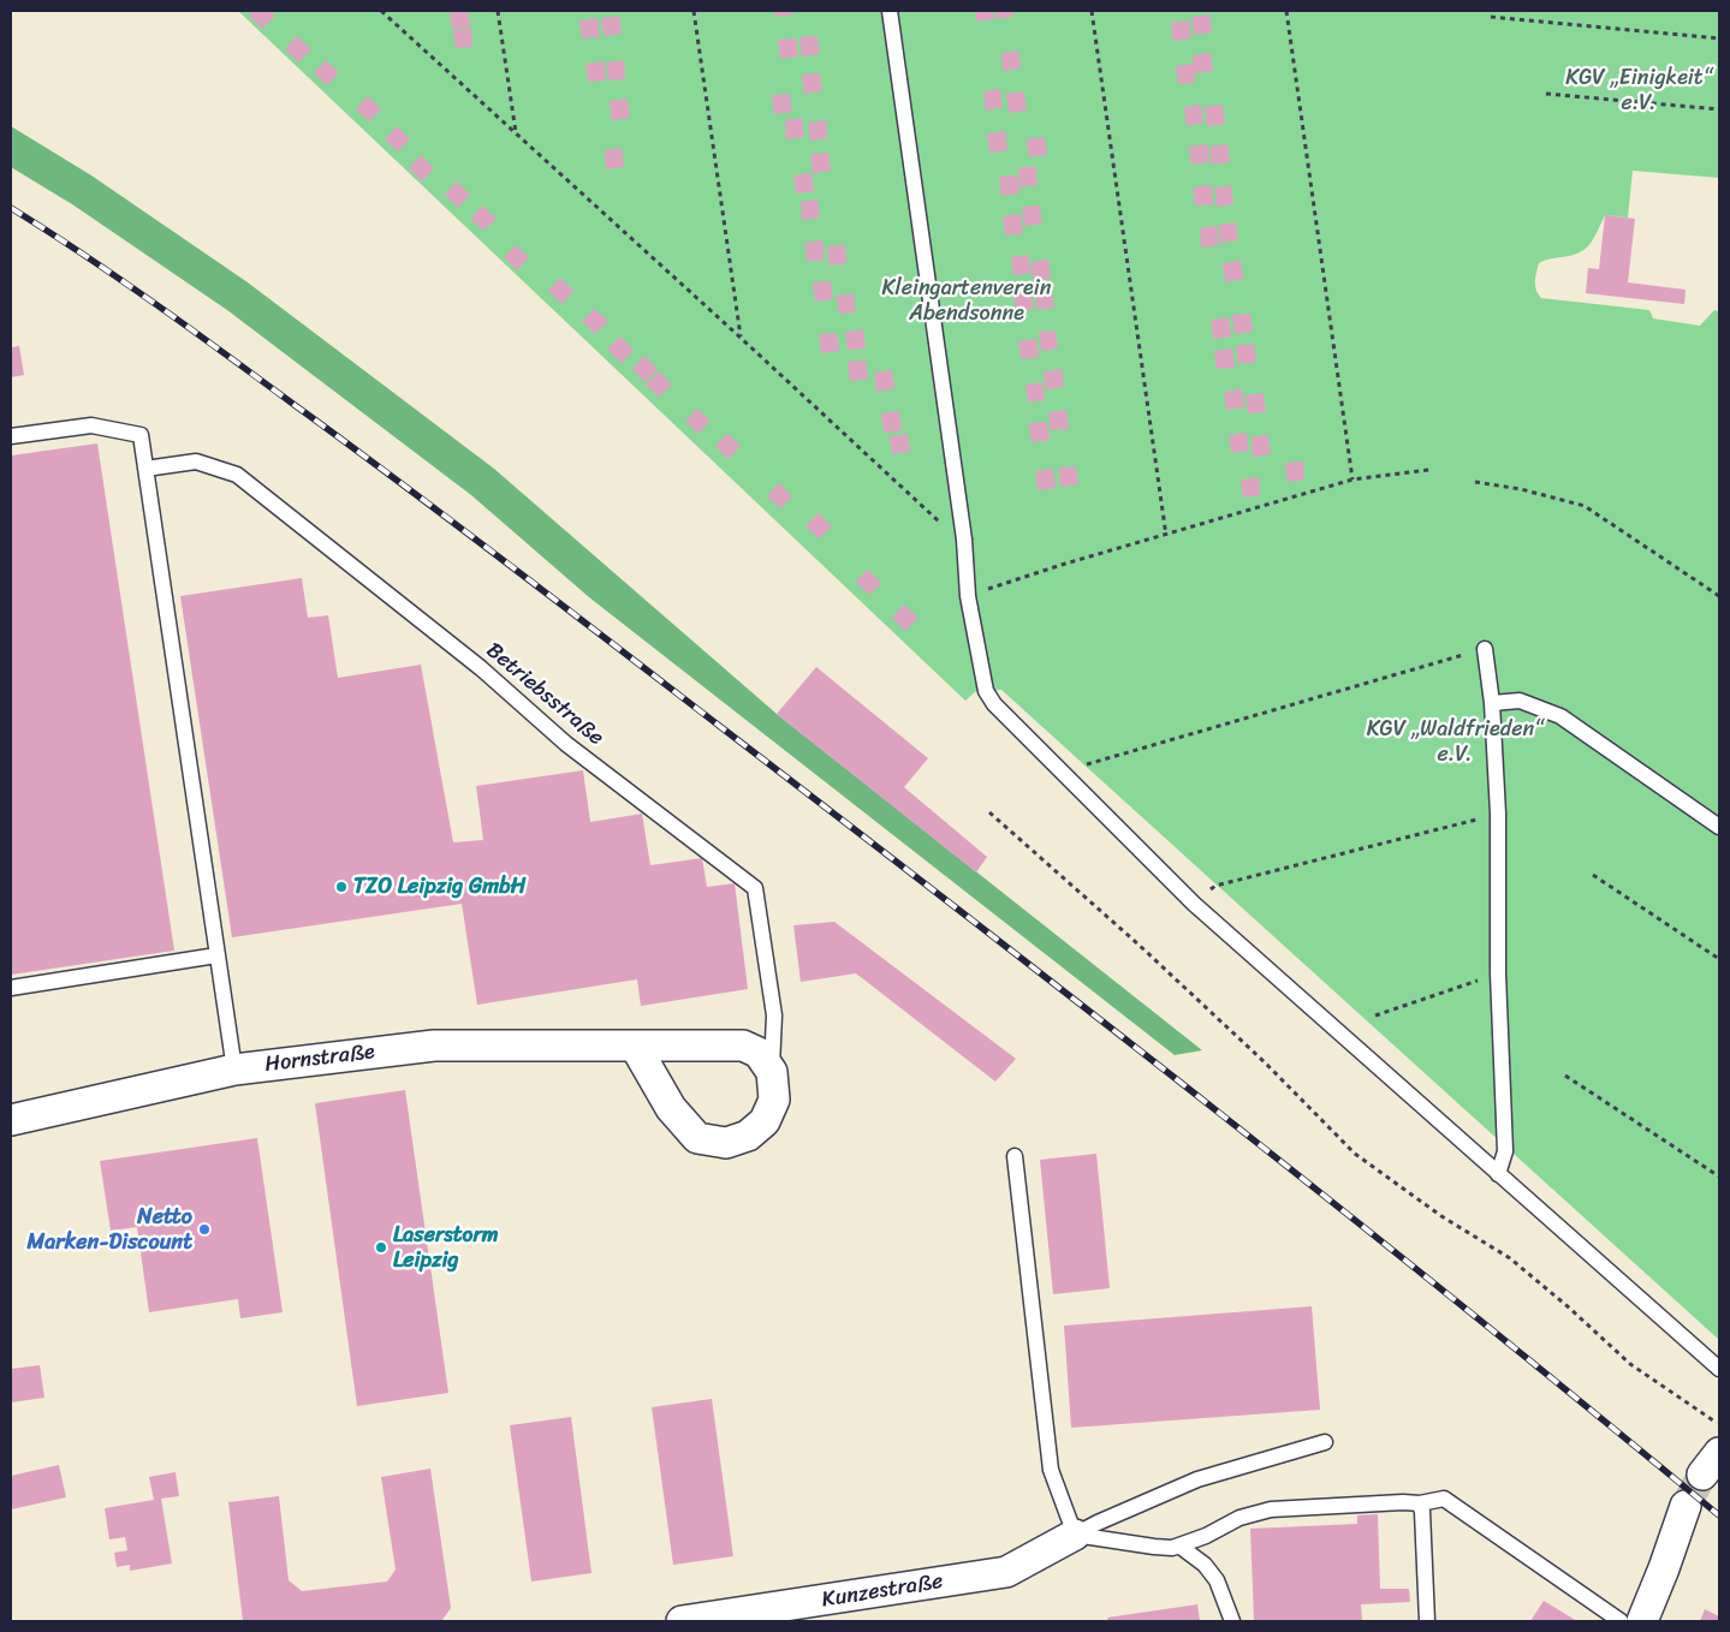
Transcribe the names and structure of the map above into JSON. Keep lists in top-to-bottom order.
{
  "streets": {
    "street": ["Hornstraße", "Kunzestraße"],
    "lane": ["Betriebsstraße"]
  },
  "crossings": [
    ["Betriebsstraße", "Hornstraße"]
  ],
  "parks": ["KGV „Einigkeit“ e.V.", "Kleingartenverein Abendsonne", "KGV „Waldfrieden“ e.V."],
  "places": ["TZO Leipzig GmbH", "Netto Marken-Discount", "Laserstorm Leipzig"]
}
